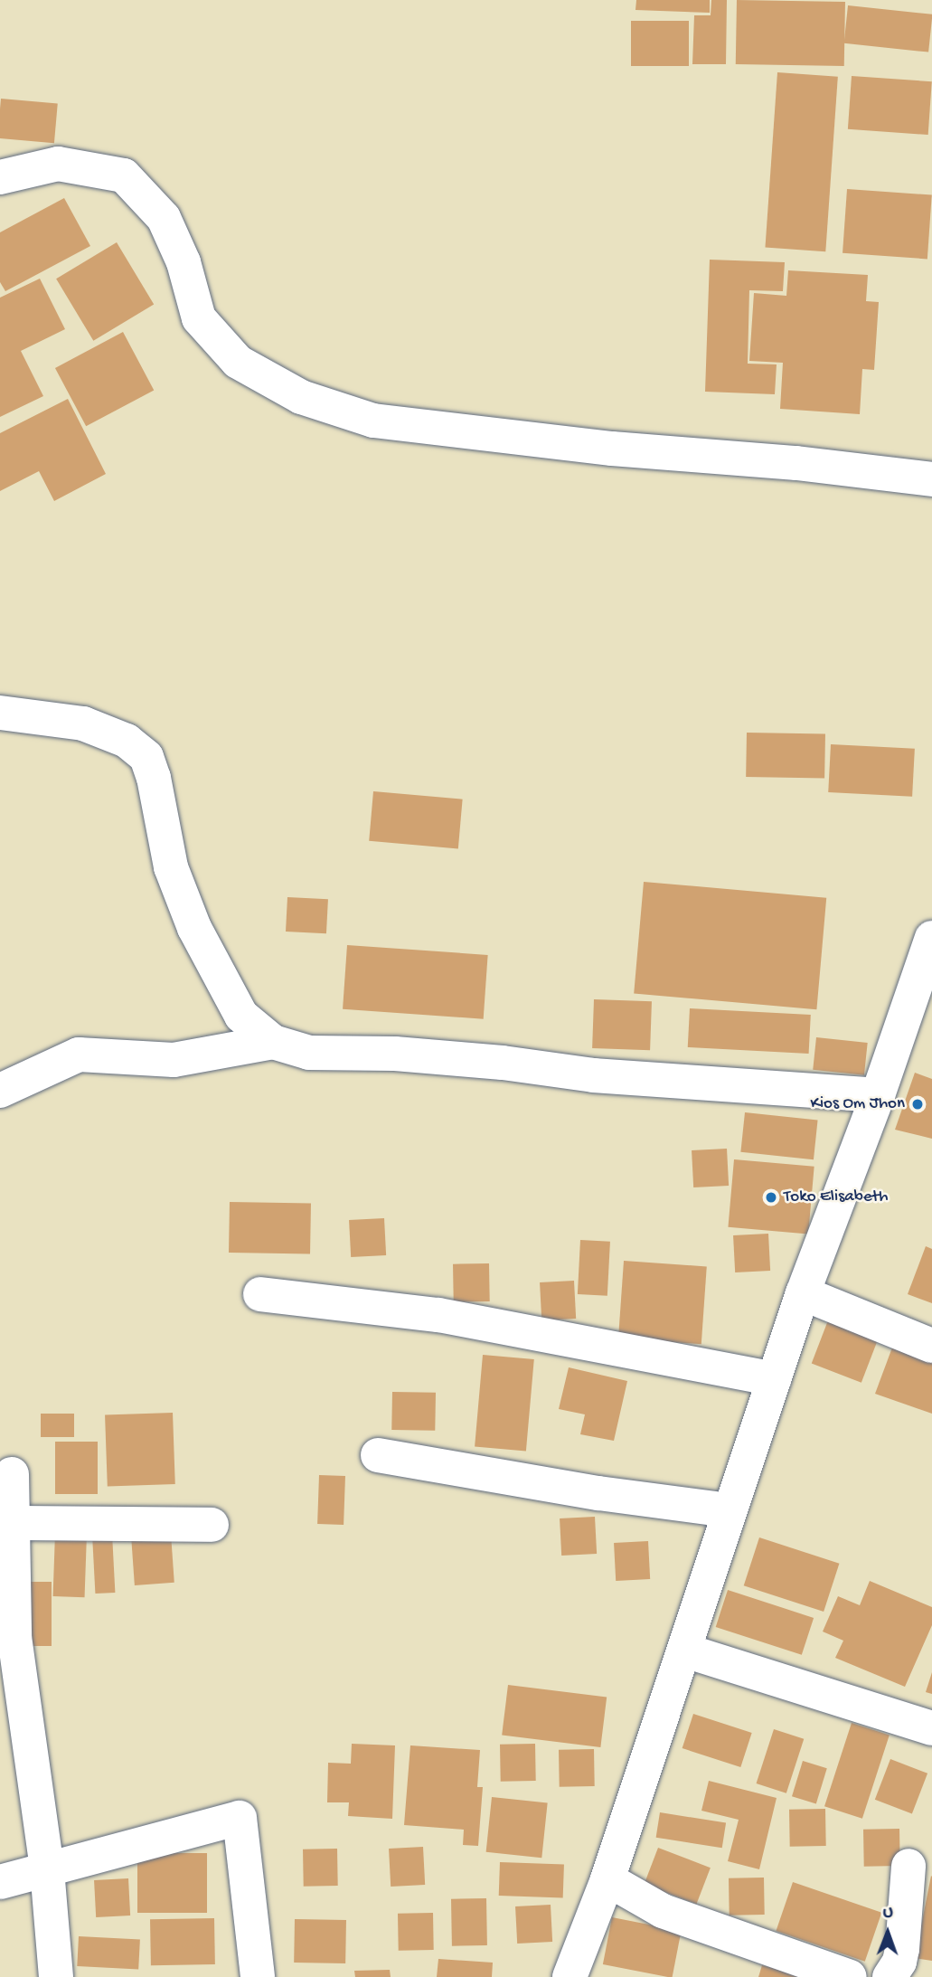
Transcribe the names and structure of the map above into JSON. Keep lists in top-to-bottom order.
{
  "places": ["Kios Om Jhon", "Toko Elisabeth"],
  "north": "top"
}
